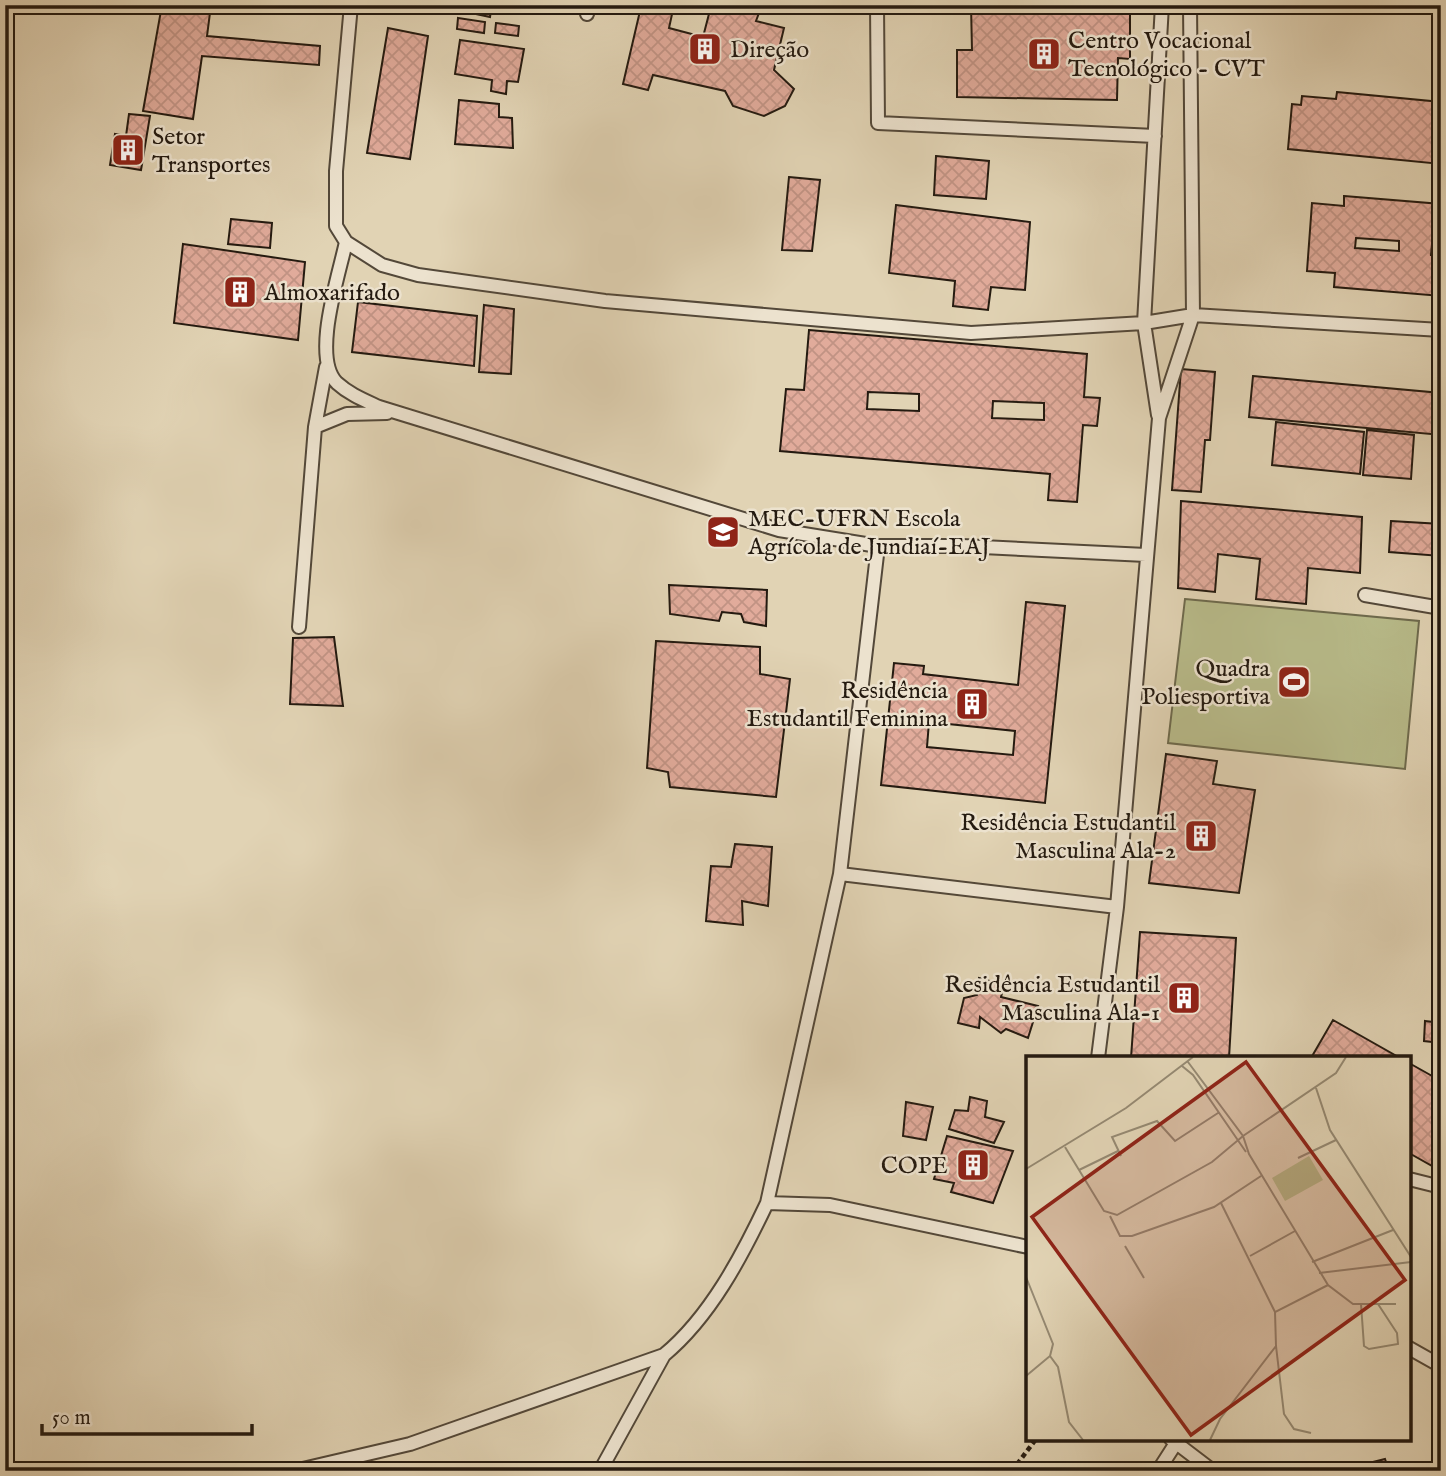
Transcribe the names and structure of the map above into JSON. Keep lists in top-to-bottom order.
{
  "places": {
    "building": [
      "Direção",
      "Centro Vocacional Tecnológico - CVT",
      "Setor Transportes",
      "Almoxarifado",
      "Residência Estudantil Feminina",
      "Residência Estudantil Masculina Ala-2",
      "Residência Estudantil Masculina Ala-1",
      "COPE"
    ],
    "school or university": ["MEC-UFRN Escola Agrícola de Jundiaí-EAJ"],
    "sports": ["Quadra Poliesportiva"]
  },
  "scale_bar": "50 m"
}
